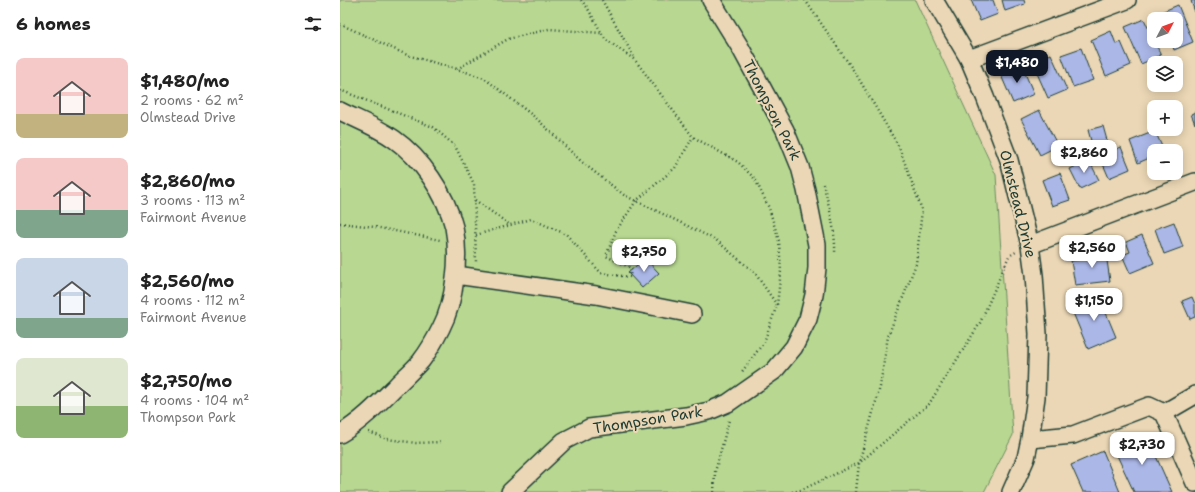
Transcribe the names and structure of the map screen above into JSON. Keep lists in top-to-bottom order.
{
  "streets": {
    "street": ["Thompson Park", "Olmstead Drive"]
  },
  "north": "top right",
  "page": {
    "heading": "6 homes",
    "map_buttons": ["+", "−"],
    "list": [
      {
        "name": "$1,480/mo",
        "note": "2 rooms · 62 m² · Olmstead Drive"
      },
      {
        "name": "$2,860/mo",
        "note": "3 rooms · 113 m² · Fairmont Avenue"
      },
      {
        "name": "$2,560/mo",
        "note": "4 rooms · 112 m² · Fairmont Avenue"
      },
      {
        "name": "$2,750/mo",
        "note": "4 rooms · 104 m² · Thompson Park"
      }
    ],
    "price": [
      "$1,480",
      "$2,860",
      "$2,560",
      "$2,750",
      "$1,150",
      "$2,730"
    ]
  }
}
